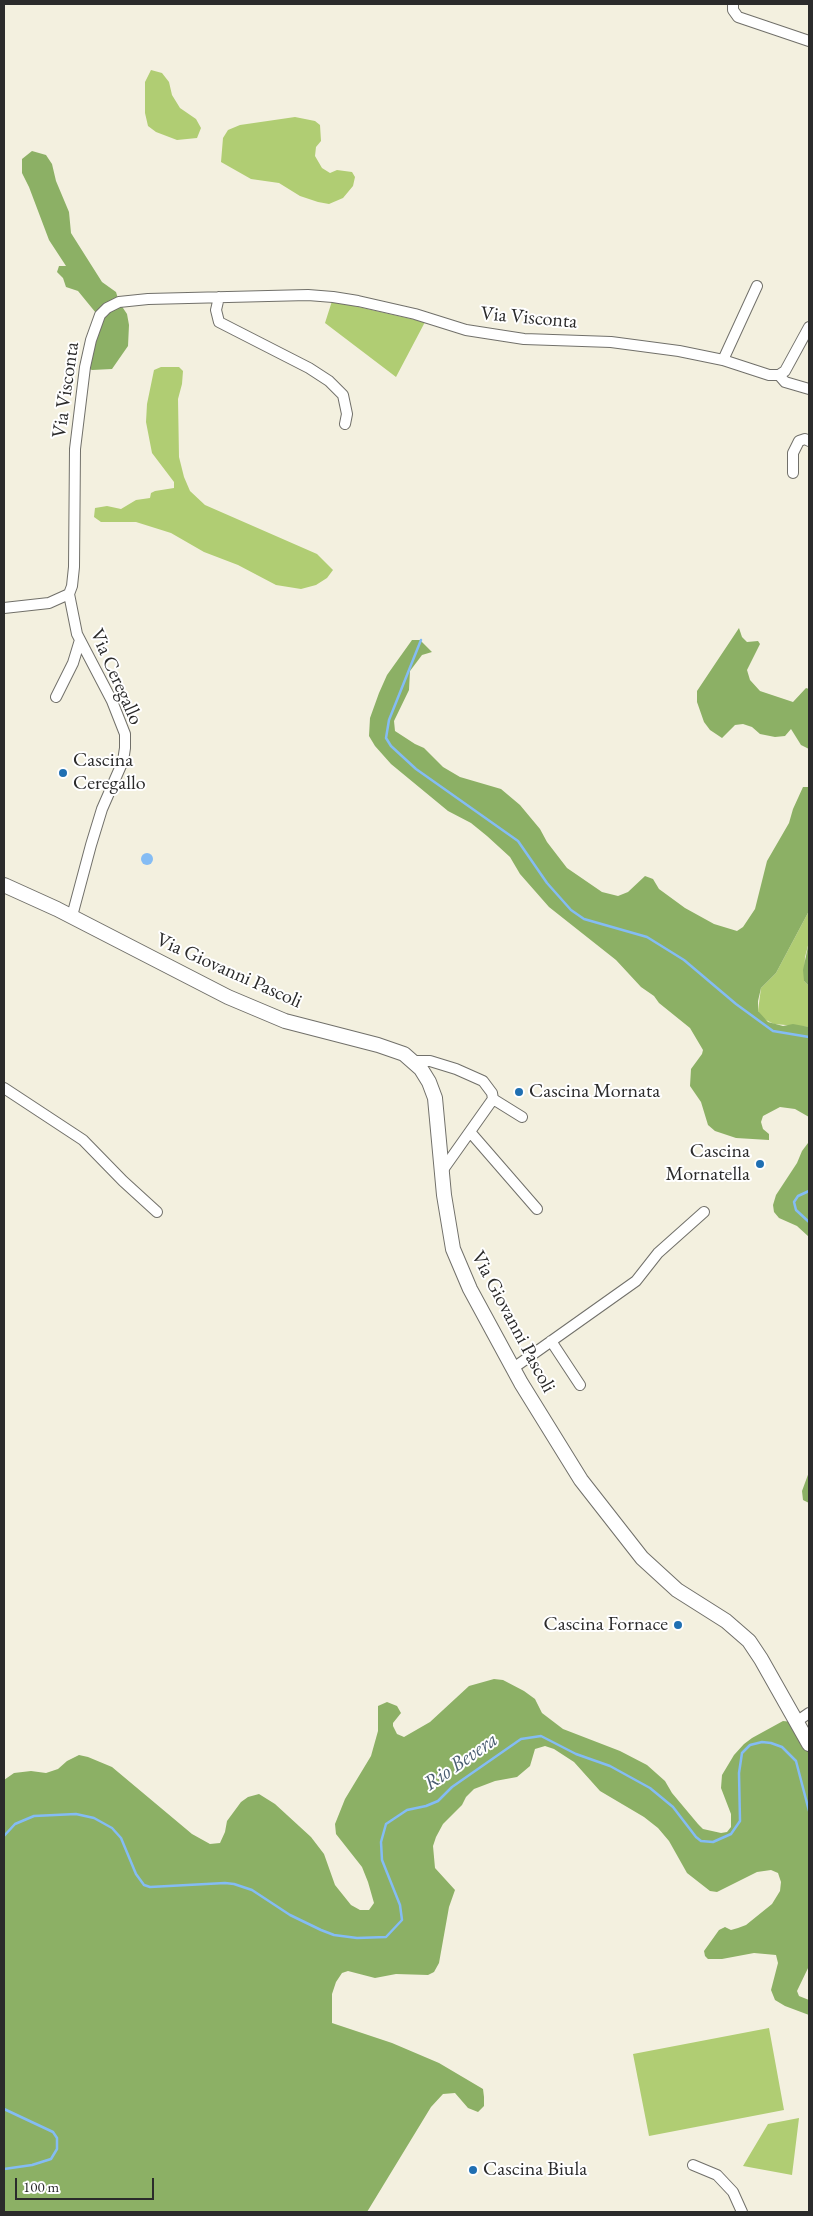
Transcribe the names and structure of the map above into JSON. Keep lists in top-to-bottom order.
{
  "streets": {
    "street": ["Via Visconta", "Via Ceregallo", "Via Giovanni Pascoli"]
  },
  "crossings": [
    ["Via Visconta", "Via Ceregallo"],
    ["Via Ceregallo", "Via Giovanni Pascoli"]
  ],
  "water": ["Rio Bevera"],
  "places": [
    "Cascina Ceregallo",
    "Cascina Mornata",
    "Cascina Mornatella",
    "Cascina Fornace",
    "Cascina Biula"
  ],
  "scale_bar": "100 m"
}
